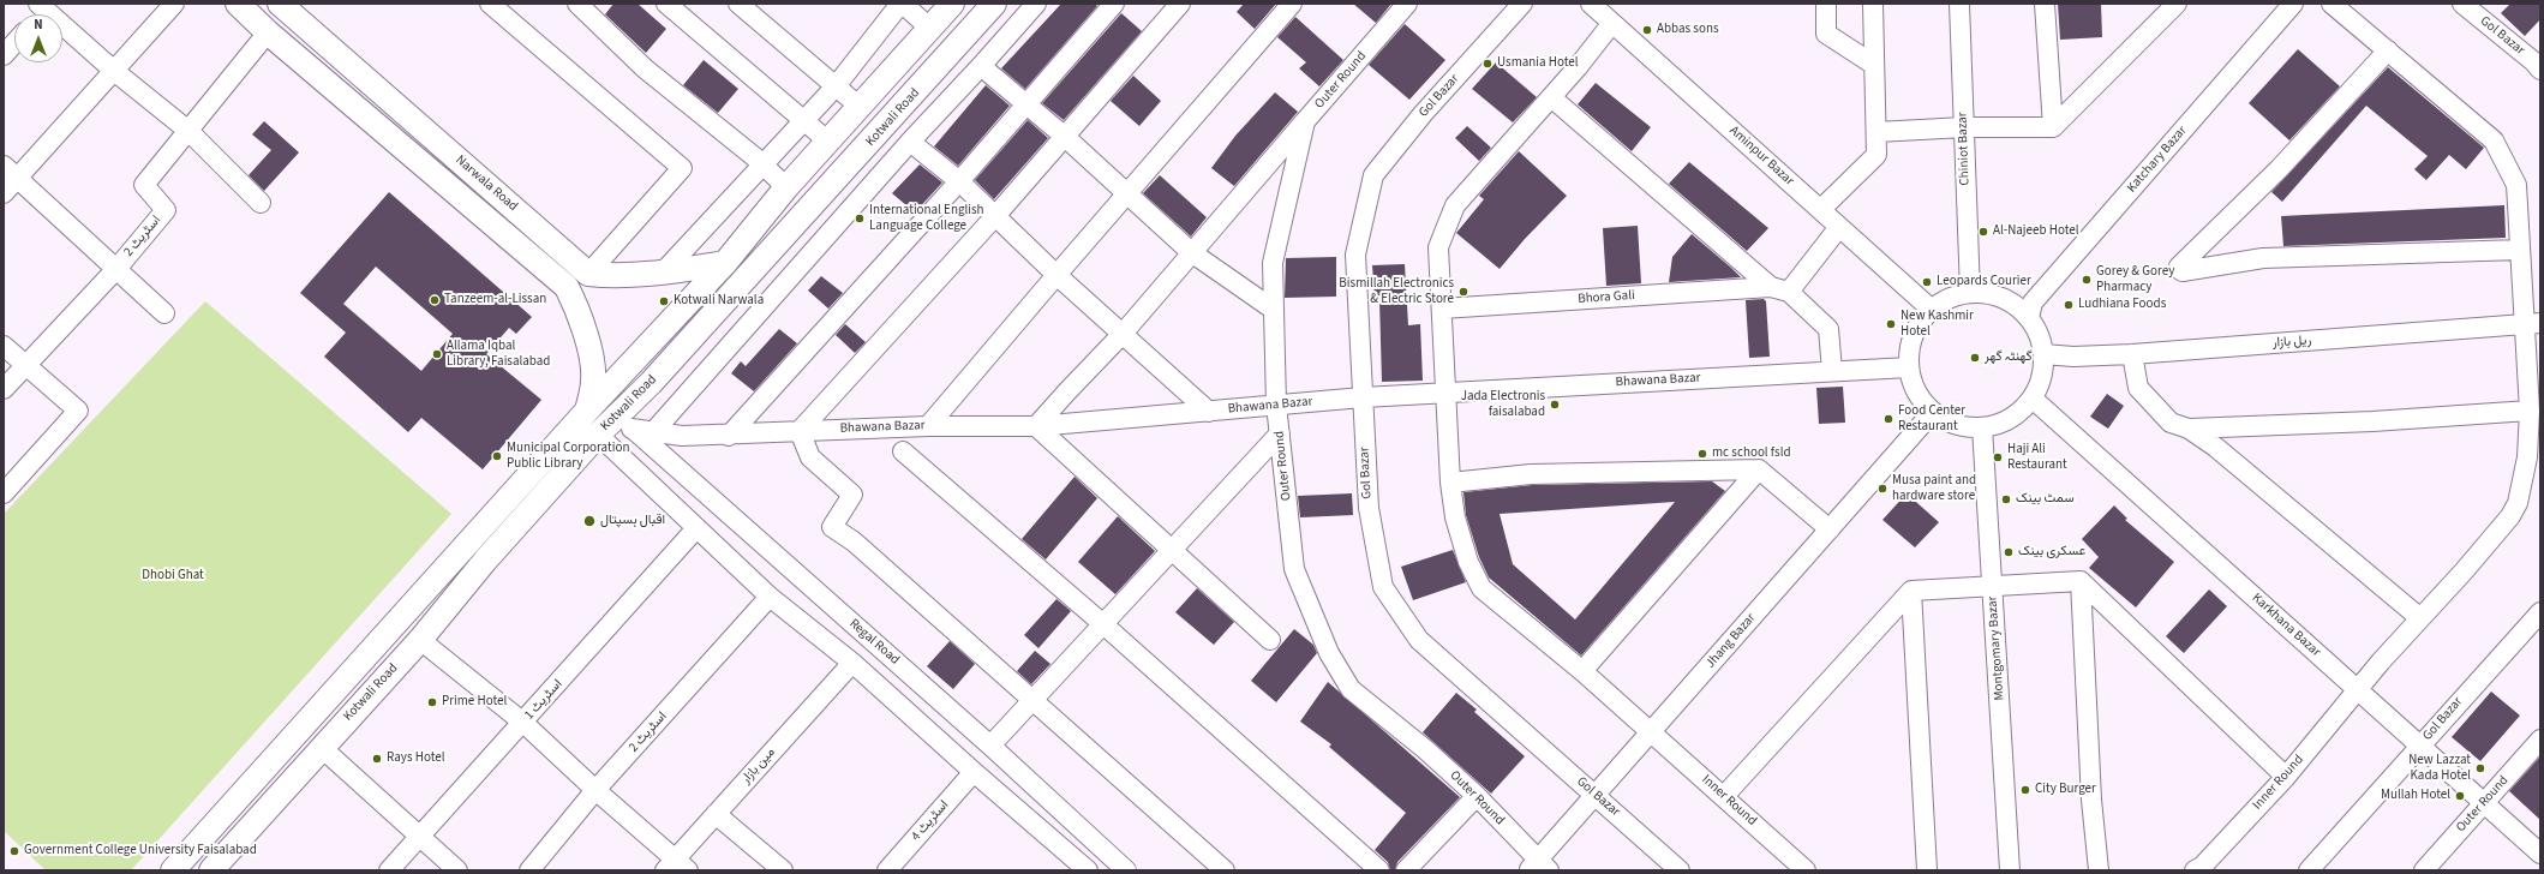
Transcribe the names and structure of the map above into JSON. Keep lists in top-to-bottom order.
{
  "streets": {
    "main road": ["Kotwali Road", "Narwala Road"],
    "street": [
      "Gol Bazar",
      "Outer Round",
      "Chiniot Bazar",
      "Aminpur Bazar",
      "Katchary Bazar",
      "اسٹریٹ 2",
      "Bhora Gali",
      "ریل بازار",
      "Bhawana Bazar",
      "Karkhana Bazar",
      "Jhang Bazar",
      "Regal Road",
      "Montgomary Bazar",
      "اسٹریٹ 1",
      "مین بازار",
      "Inner Round",
      "اسٹریٹ 4"
    ]
  },
  "crossings": [
    ["Gol Bazar", "Bhawana Bazar"],
    ["Gol Bazar", "Karkhana Bazar"],
    ["Gol Bazar", "Jhang Bazar"],
    ["Outer Round", "Bhawana Bazar"],
    ["Outer Round", "Karkhana Bazar"],
    ["Outer Round", "Jhang Bazar"],
    ["Kotwali Road", "Bhawana Bazar"],
    ["Kotwali Road", "Regal Road"],
    ["Chiniot Bazar", "Aminpur Bazar"],
    ["Chiniot Bazar", "Katchary Bazar"],
    ["Chiniot Bazar", "ریل بازار"],
    ["Chiniot Bazar", "Bhawana Bazar"],
    ["Chiniot Bazar", "Karkhana Bazar"],
    ["Chiniot Bazar", "Jhang Bazar"],
    ["Chiniot Bazar", "Montgomary Bazar"],
    ["Aminpur Bazar", "Katchary Bazar"],
    ["Aminpur Bazar", "ریل بازار"],
    ["Aminpur Bazar", "Bhawana Bazar"],
    ["Aminpur Bazar", "Karkhana Bazar"],
    ["Aminpur Bazar", "Jhang Bazar"],
    ["Aminpur Bazar", "Montgomary Bazar"],
    ["Aminpur Bazar", "Inner Round"],
    ["Katchary Bazar", "ریل بازار"],
    ["Katchary Bazar", "Bhawana Bazar"],
    ["Katchary Bazar", "Karkhana Bazar"],
    ["Katchary Bazar", "Jhang Bazar"],
    ["Katchary Bazar", "Montgomary Bazar"],
    ["Bhora Gali", "Inner Round"],
    ["ریل بازار", "Bhawana Bazar"],
    ["ریل بازار", "Karkhana Bazar"],
    ["ریل بازار", "Jhang Bazar"],
    ["ریل بازار", "Montgomary Bazar"],
    ["ریل بازار", "Inner Round"],
    ["Bhawana Bazar", "Karkhana Bazar"],
    ["Bhawana Bazar", "Jhang Bazar"],
    ["Bhawana Bazar", "Regal Road"],
    ["Bhawana Bazar", "Montgomary Bazar"],
    ["Bhawana Bazar", "Inner Round"],
    ["Karkhana Bazar", "Jhang Bazar"],
    ["Karkhana Bazar", "Montgomary Bazar"],
    ["Karkhana Bazar", "Inner Round"],
    ["Jhang Bazar", "Montgomary Bazar"],
    ["Jhang Bazar", "Inner Round"]
  ],
  "parks": ["Dhobi Ghat"],
  "places": [
    "Abbas sons",
    "Usmania Hotel",
    "International English Language College",
    "Al-Najeeb Hotel",
    "Gorey & Gorey Pharmacy",
    "Leopards Courier",
    "Bismillah Electronics & Electric Store",
    "Tanzeem-al-Lissan",
    "Kotwali Narwala",
    "Ludhiana Foods",
    "New Kashmir Hotel",
    "Allama Iqbal Library, Faisalabad",
    "گھنٹہ گھر",
    "Jada Electronis faisalabad",
    "Food Center Restaurant",
    "mc school fsld",
    "Municipal Corporation Public Library",
    "Haji Ali Restaurant",
    "Musa paint and hardware store",
    "سمٹ بینک",
    "اقبال ہسپتال",
    "عسکری بینک",
    "Prime Hotel",
    "Rays Hotel",
    "New Lazzat Kada Hotel",
    "City Burger",
    "Mullah Hotel",
    "Government College University Faisalabad"
  ],
  "north": "top"
}
